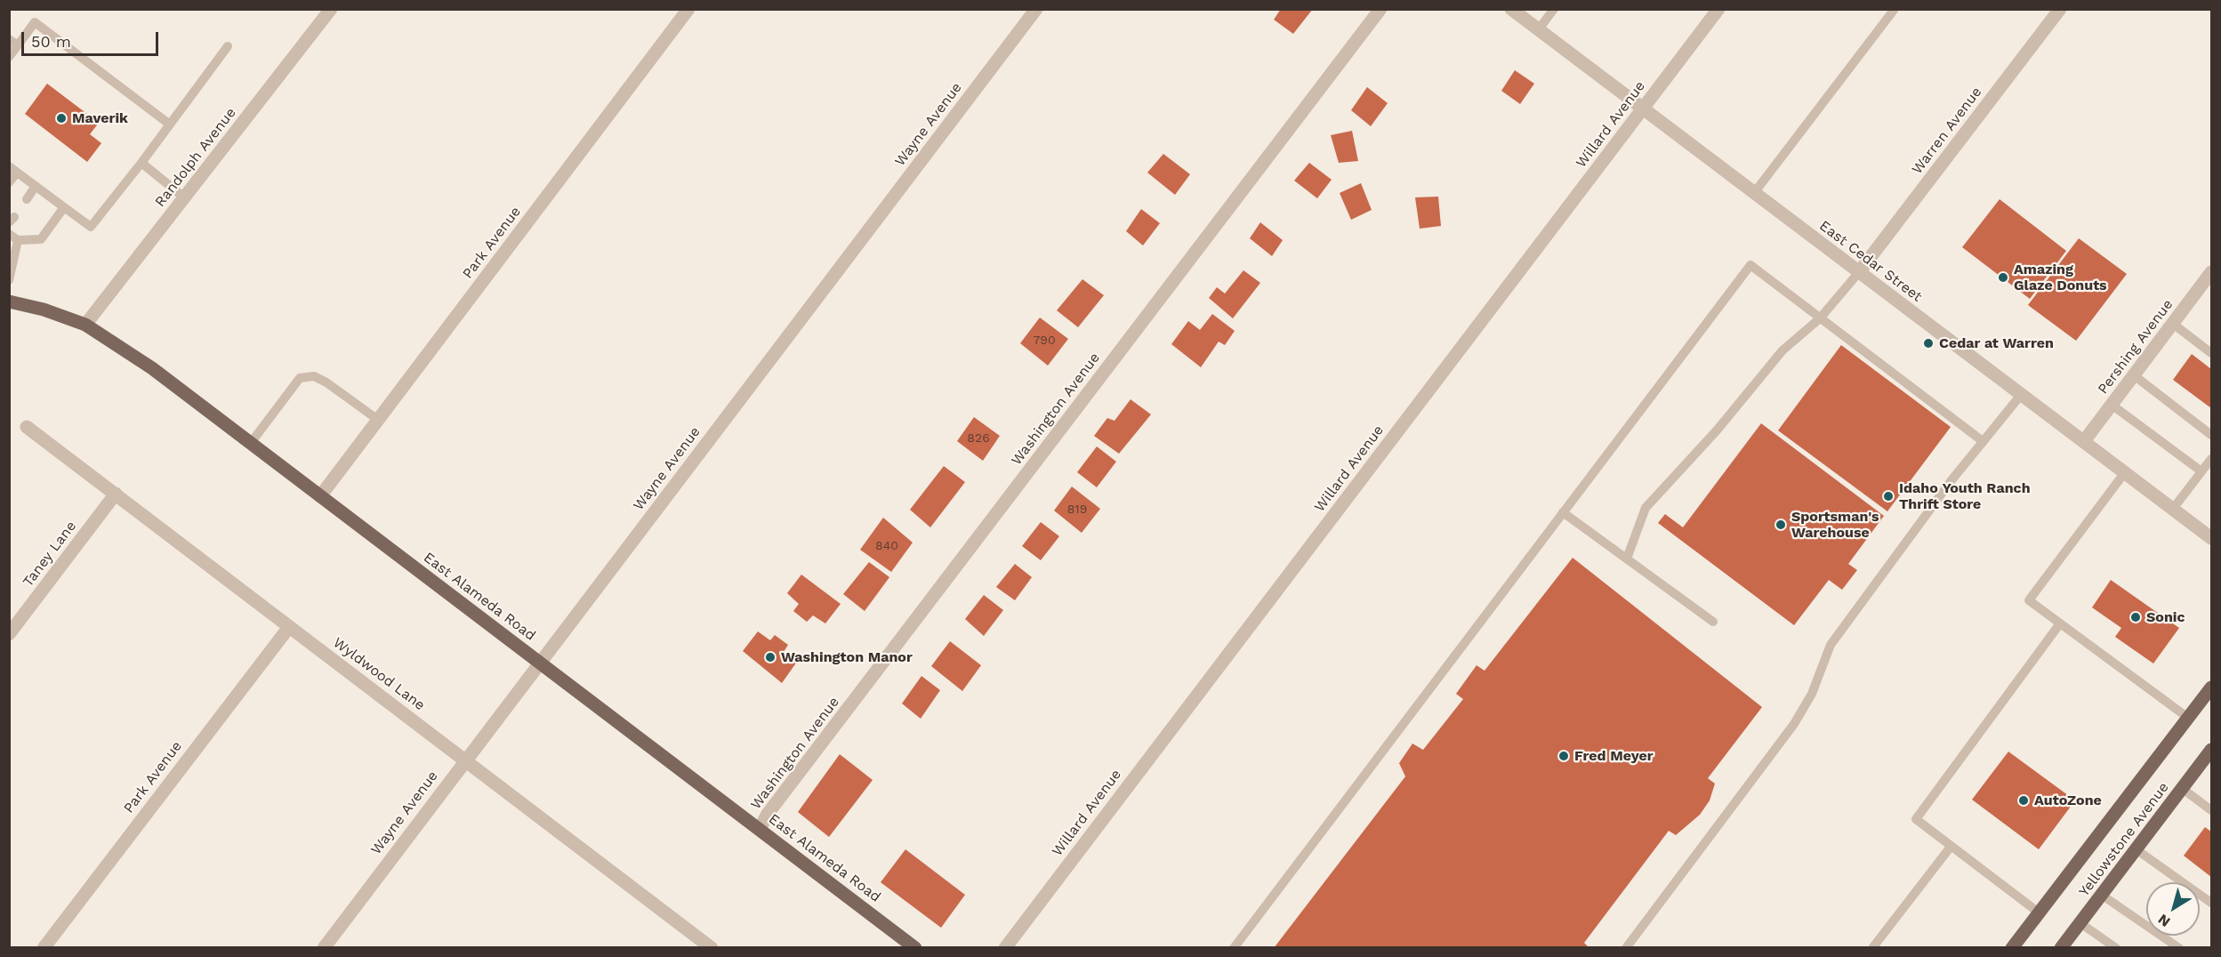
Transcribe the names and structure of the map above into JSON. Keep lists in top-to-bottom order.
{
  "streets": {
    "main road": ["East Alameda Road", "Yellowstone Avenue"],
    "street": [
      "Wayne Avenue",
      "Willard Avenue",
      "Warren Avenue",
      "Randolph Avenue",
      "Park Avenue",
      "East Cedar Street",
      "Pershing Avenue",
      "Washington Avenue",
      "Taney Lane",
      "Wyldwood Lane"
    ]
  },
  "crossings": [
    ["Wayne Avenue", "East Alameda Road"],
    ["Wayne Avenue", "Wyldwood Lane"],
    ["Willard Avenue", "East Cedar Street"],
    ["Warren Avenue", "East Cedar Street"],
    ["Randolph Avenue", "East Alameda Road"],
    ["Park Avenue", "East Alameda Road"],
    ["Park Avenue", "Wyldwood Lane"],
    ["East Cedar Street", "Pershing Avenue"],
    ["Washington Avenue", "East Alameda Road"],
    ["Taney Lane", "Wyldwood Lane"]
  ],
  "places": [
    "Maverik",
    "Amazing Glaze Donuts",
    "Cedar at Warren",
    "Idaho Youth Ranch Thrift Store",
    "Sportsman's Warehouse",
    "Sonic",
    "Washington Manor",
    "Fred Meyer",
    "AutoZone"
  ],
  "house_numbers": [
    "790",
    "826",
    "819",
    "840"
  ],
  "scale_bar": "50 m",
  "north": "bottom left"
}
